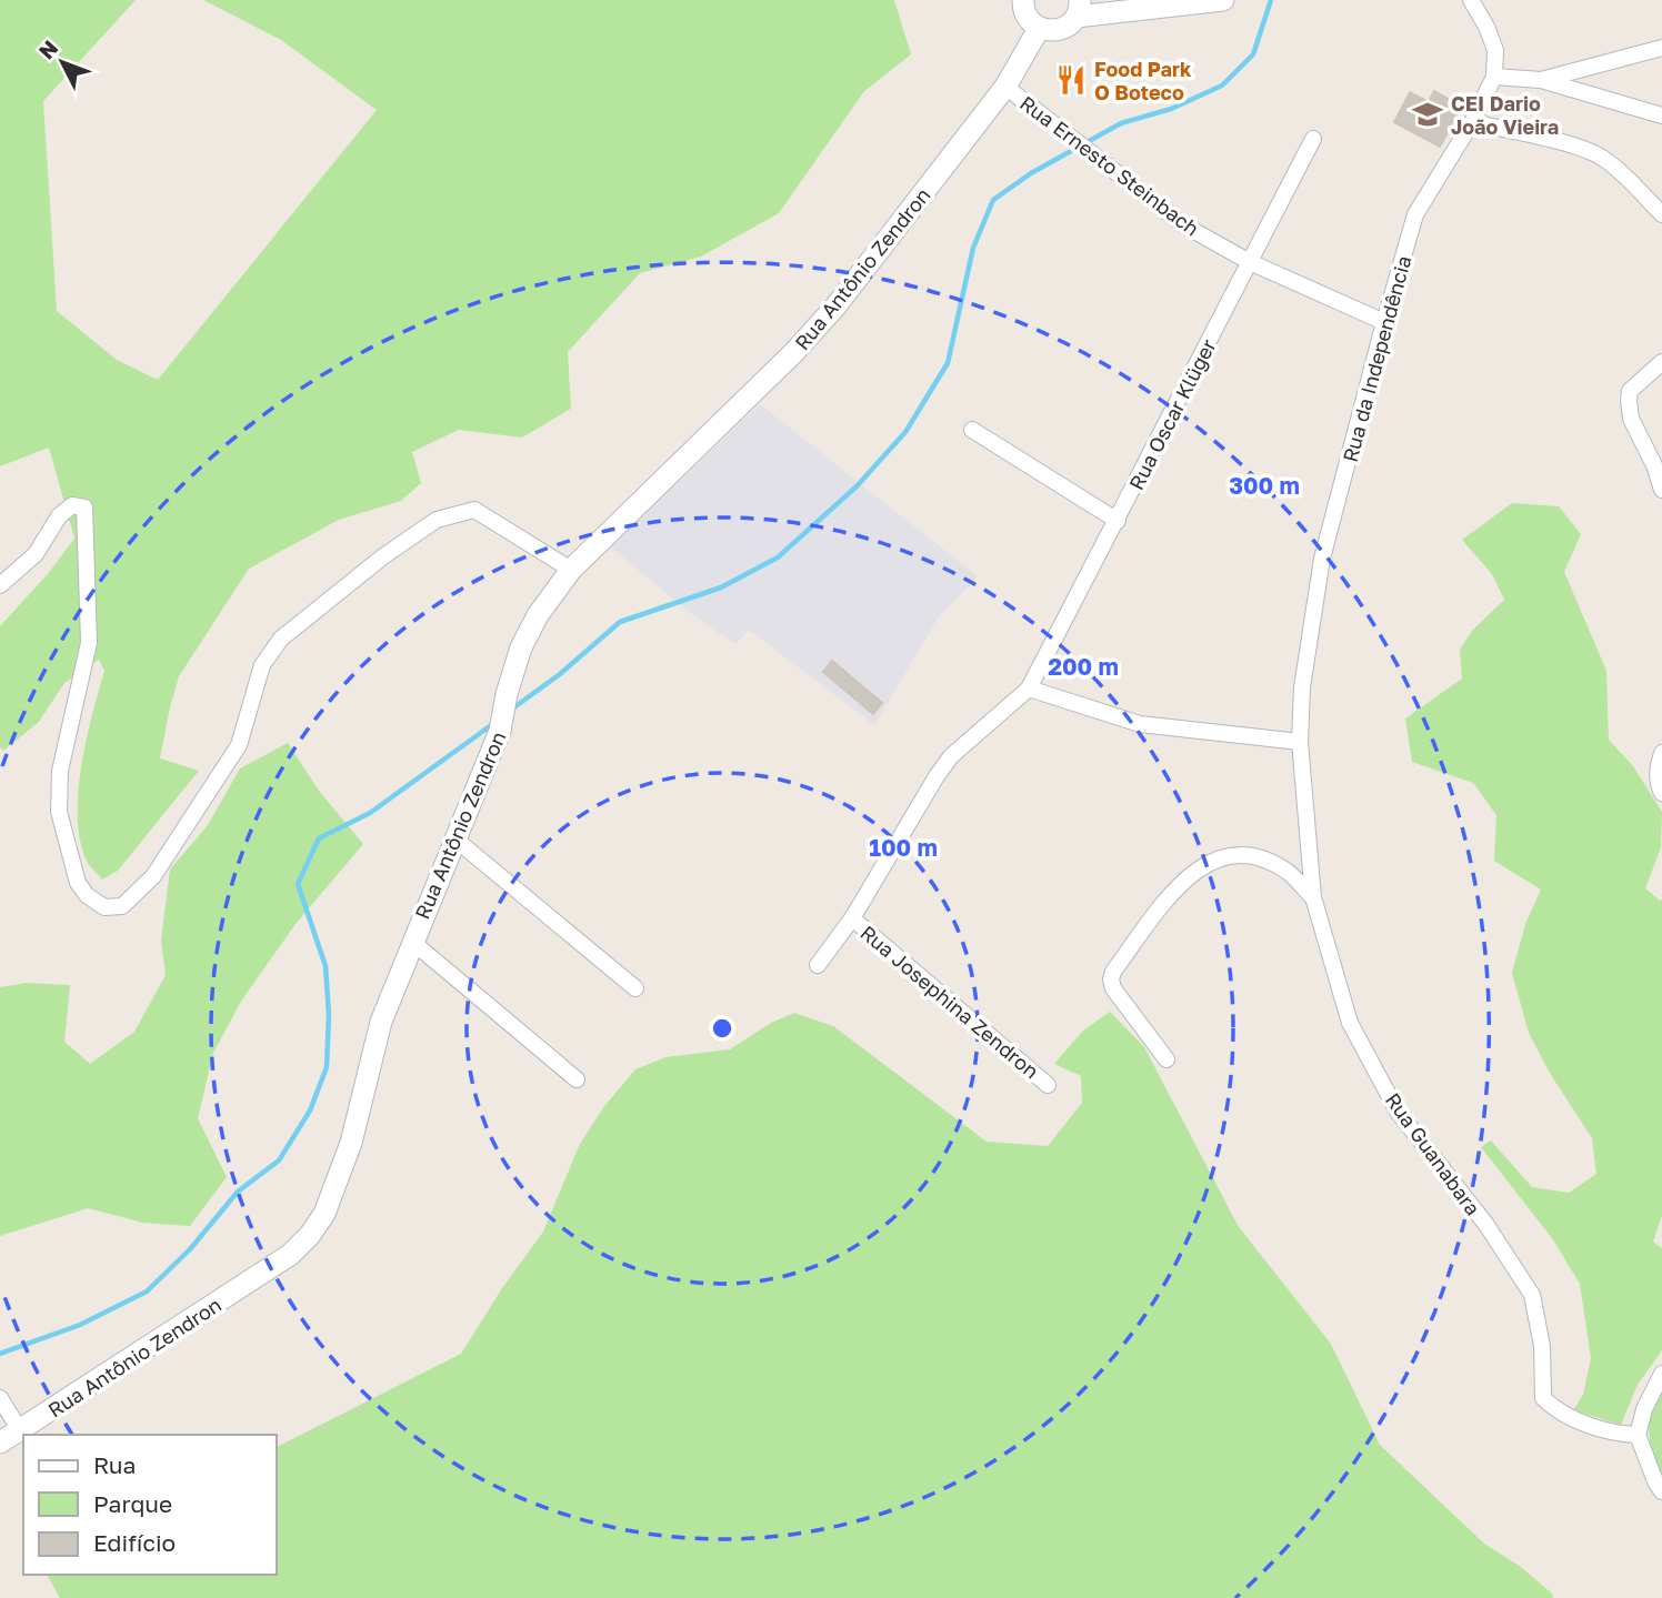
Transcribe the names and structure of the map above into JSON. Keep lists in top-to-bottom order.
{
  "streets": {
    "street": [
      "Rua Ernesto Steinbach",
      "Rua Antônio Zendron",
      "Rua da Independência",
      "Rua Oscar Klüger",
      "Rua Josephina Zendron",
      "Rua Guanabara"
    ]
  },
  "crossings": [
    ["Rua Ernesto Steinbach", "Rua Antônio Zendron"],
    ["Rua Ernesto Steinbach", "Rua da Independência"],
    ["Rua Ernesto Steinbach", "Rua Oscar Klüger"],
    ["Rua da Independência", "Rua Guanabara"]
  ],
  "places": {
    "restaurant": ["Food Park O Boteco"],
    "school or university": ["CEI Dario João Vieira"]
  },
  "legend": ["Rua", "Parque", "Edifício"],
  "north": "top left",
  "rings": ["300 m", "200 m", "100 m"]
}
